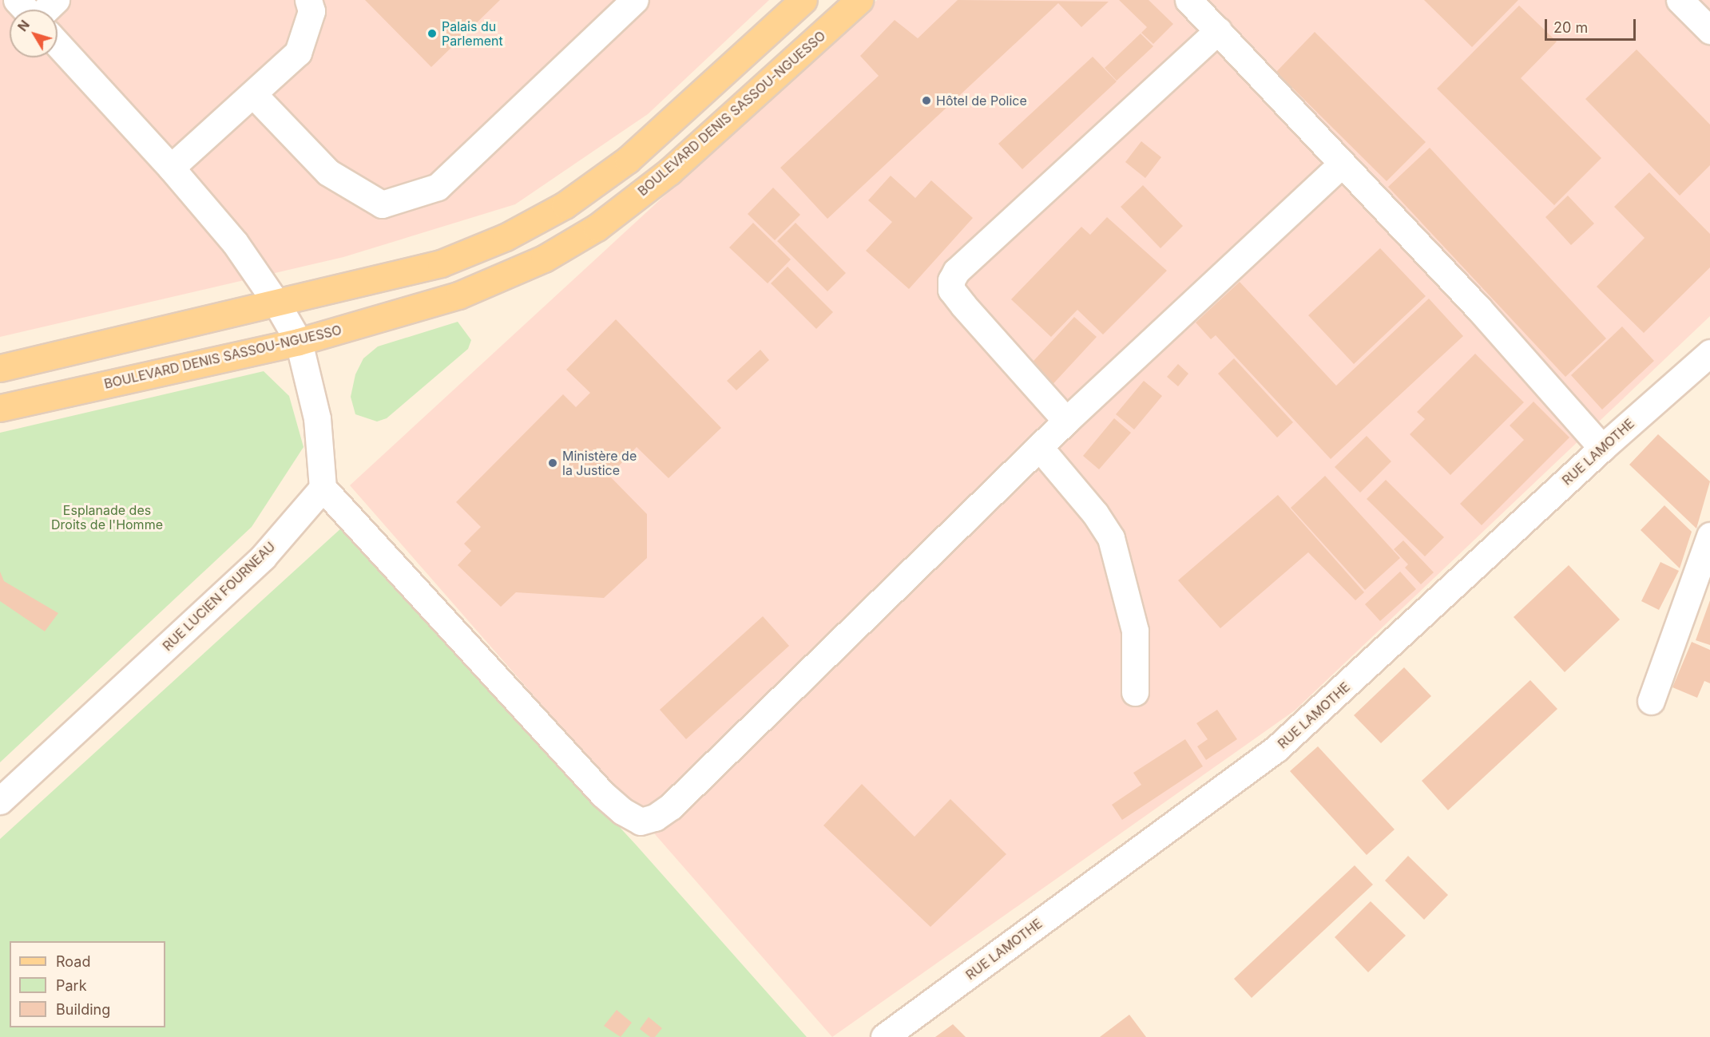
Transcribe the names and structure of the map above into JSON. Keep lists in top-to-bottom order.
{
  "streets": {
    "main road": ["BOULEVARD DENIS SASSOU-NGUESSO"],
    "street": ["RUE LAMOTHE", "RUE LUCIEN FOURNEAU"]
  },
  "parks": ["Esplanade des Droits de l'Homme"],
  "places": ["Palais du Parlement", "Hôtel de Police", "Ministère de la Justice"],
  "legend": ["Road", "Park", "Building"],
  "scale_bar": "20 m",
  "north": "top left"
}
